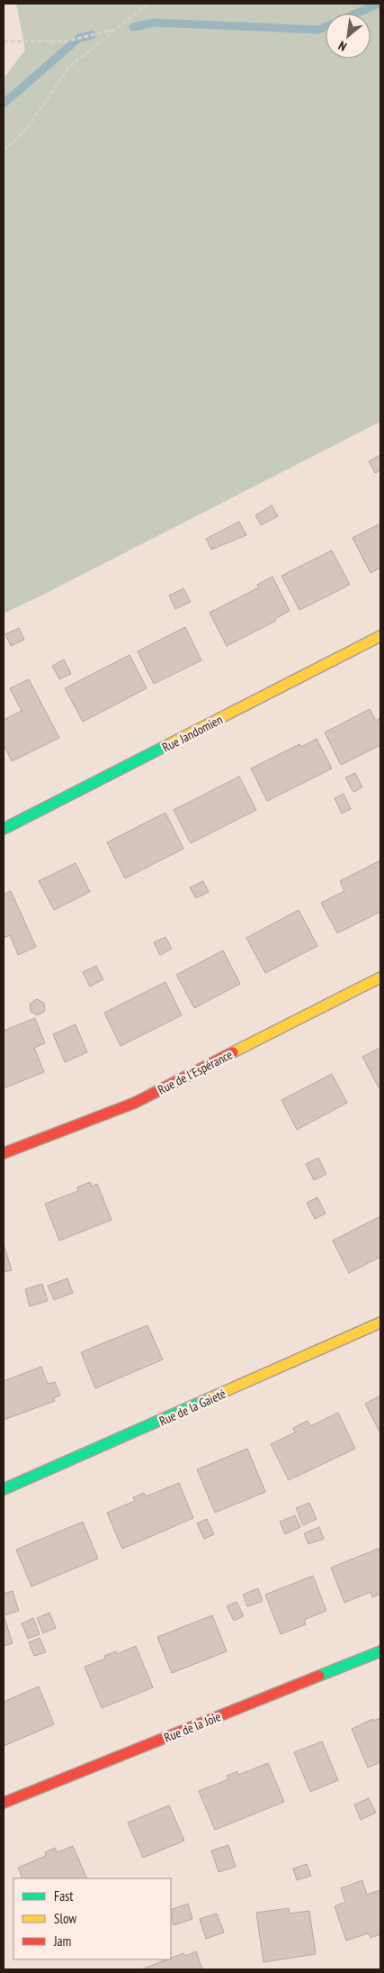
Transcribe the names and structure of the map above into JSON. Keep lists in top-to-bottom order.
{
  "streets": {
    "street": [
      "Rue Jandomien",
      "Rue de l'Espérance",
      "Rue de la Gaieté",
      "Rue de la Joie"
    ]
  },
  "legend": ["Fast", "Slow", "Jam"],
  "north": "bottom left"
}
